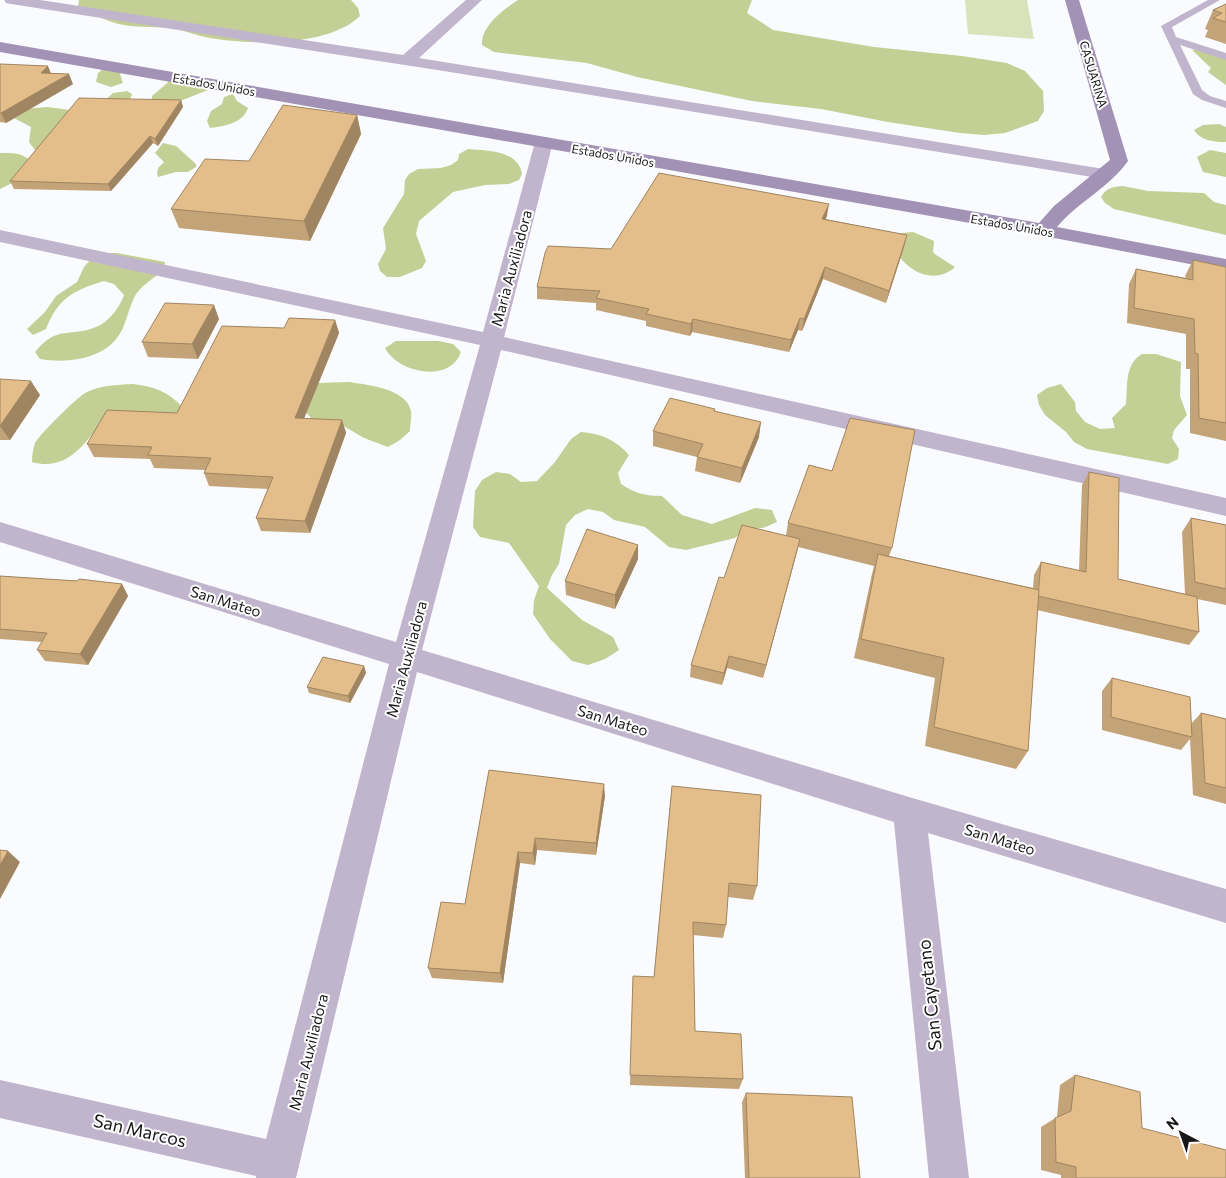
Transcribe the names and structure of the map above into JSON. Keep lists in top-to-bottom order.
{
  "streets": {
    "street": [
      "CASUARINA",
      "Estados Unidos",
      "Maria Auxiliadora",
      "San Mateo",
      "San Cayetano",
      "San Marcos"
    ]
  },
  "crossings": [
    ["Estados Unidos", "Maria Auxiliadora"],
    ["Maria Auxiliadora", "San Mateo"],
    ["Maria Auxiliadora", "San Marcos"],
    ["San Mateo", "San Cayetano"]
  ],
  "north": "top left"
}
